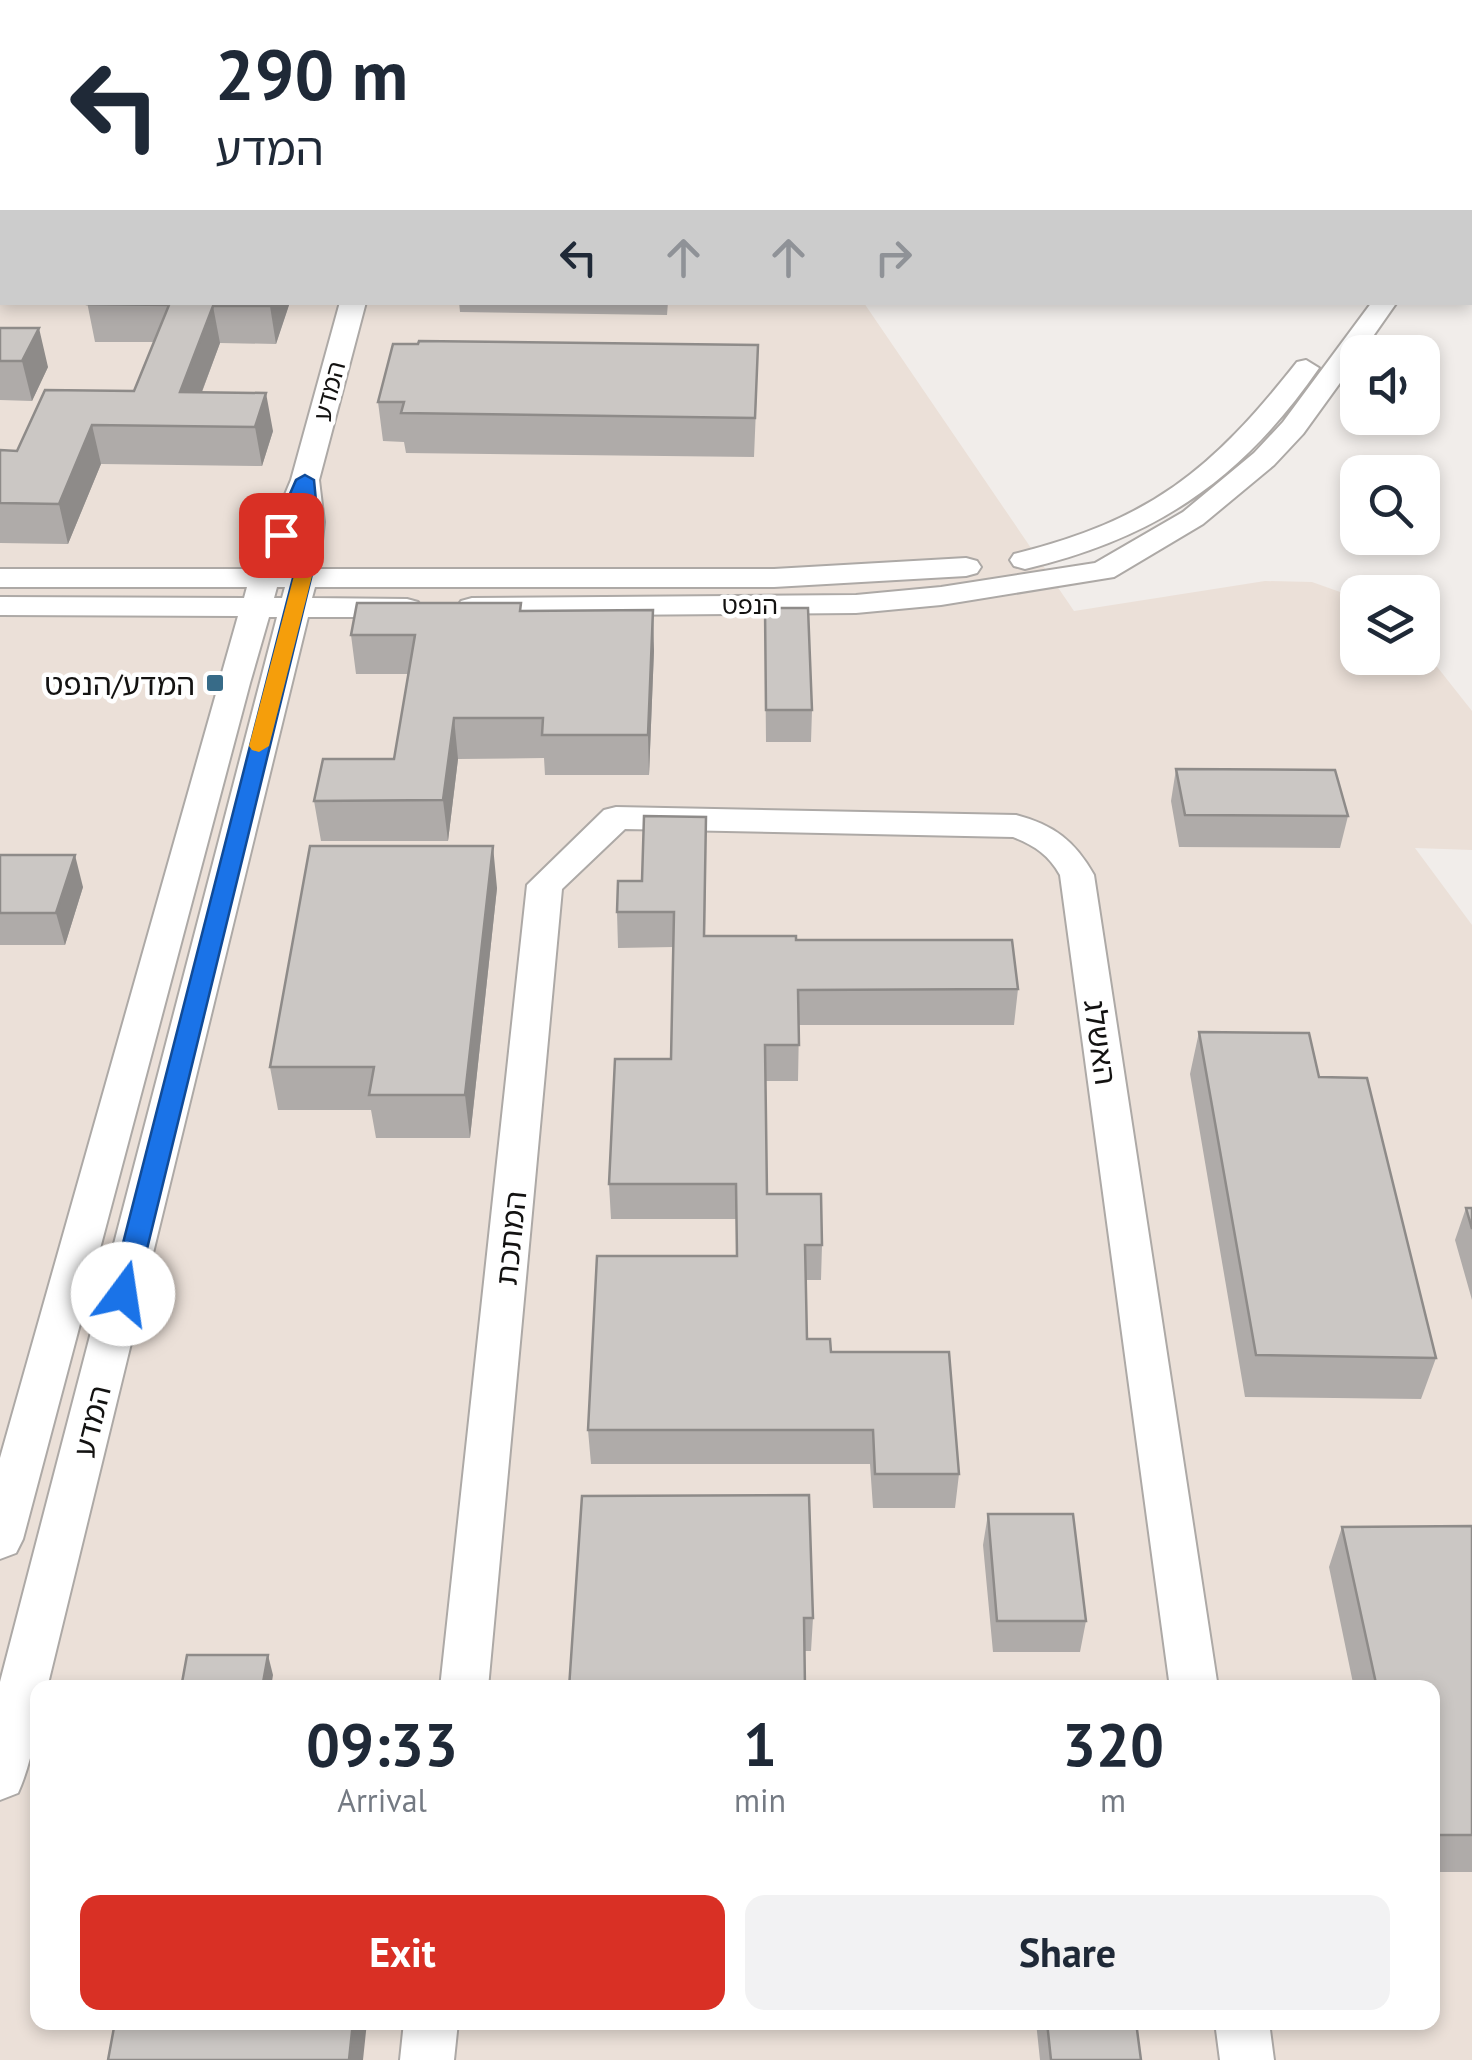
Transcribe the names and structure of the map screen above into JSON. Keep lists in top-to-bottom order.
{
  "streets": {
    "street": [
      "המדע",
      "הנפט",
      "האשלג",
      "המתכת"
    ]
  },
  "crossings": [
    ["המדע", "הנפט"],
    ["האשלג", "המתכת"]
  ],
  "places": {
    "transit": ["המדע/הנפט"]
  },
  "page": {
    "turn": ["290 m", "המדע"],
    "eta": [
      "09:33",
      "Arrival",
      "1",
      "min",
      "320",
      "m"
    ],
    "buttons": ["Exit", "Share"]
  }
}
